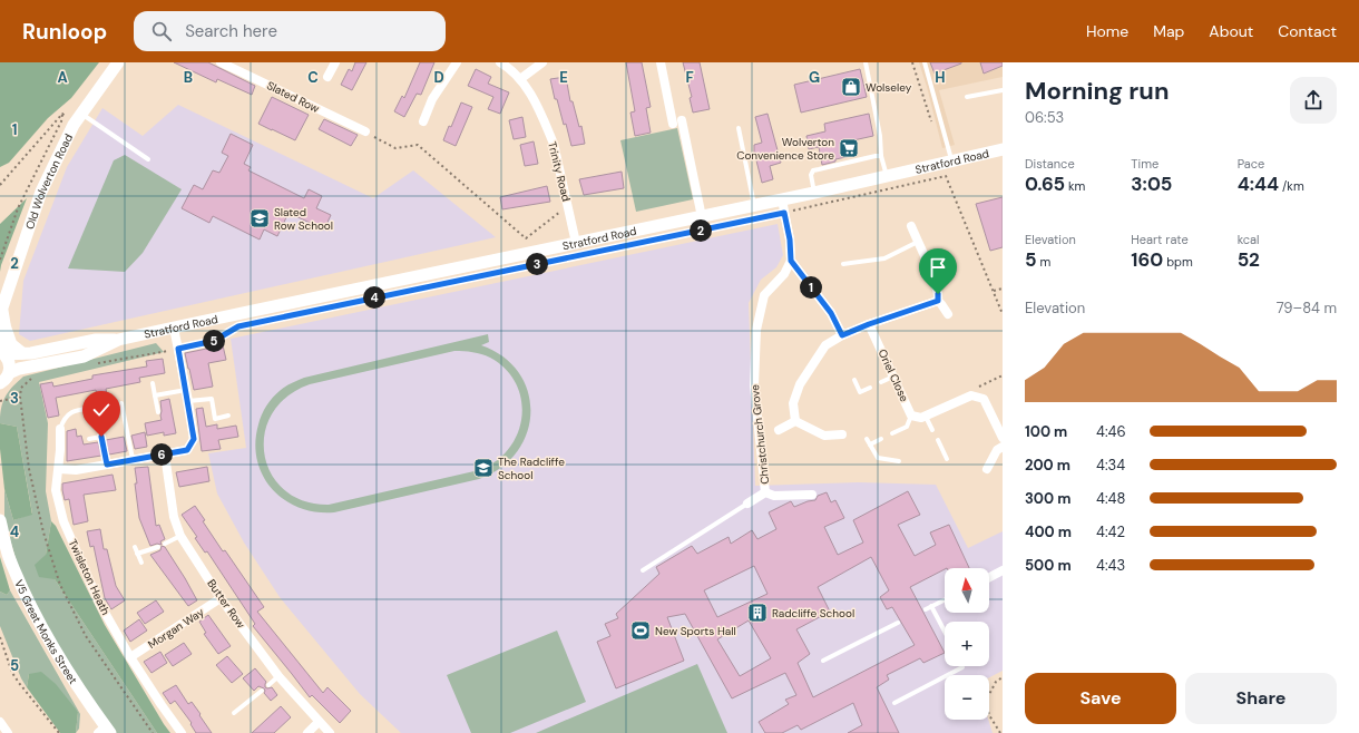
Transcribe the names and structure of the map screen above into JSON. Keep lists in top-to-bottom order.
{
  "streets": {
    "street": [
      "Slated Row",
      "Stratford Road",
      "Trinity Road",
      "Old Wolverton Road",
      "Oriel Close",
      "Christchurch Grove",
      "Twisleton Heath",
      "Butter Row",
      "Morgan Way",
      "V5 Great Monks Street"
    ]
  },
  "crossings": [
    ["Stratford Road", "Trinity Road"],
    ["Stratford Road", "Old Wolverton Road"],
    ["Twisleton Heath", "Morgan Way"],
    ["Butter Row", "Morgan Way"]
  ],
  "places": {
    "shop": ["Wolseley"],
    "supermarket": ["Wolverton Convenience Store"],
    "school or university": ["Slated Row School", "The Radcliffe School"],
    "building": ["Radcliffe School"],
    "sports": ["New Sports Hall"]
  },
  "north": "top",
  "page": {
    "header": "Runloop",
    "search": "Search here",
    "nav": [
      "Home",
      "Map",
      "About",
      "Contact"
    ],
    "heading": ["Morning run", "06:53"],
    "stats": [
      ["Distance", "0.65 km"],
      ["Time", "3:05"],
      ["Pace", "4:44 /km"],
      ["Elevation", "5 m"],
      ["Heart rate", "160 bpm"],
      ["kcal", "52"]
    ],
    "pins": [
      "2",
      "3",
      "1",
      "4",
      "5",
      "6"
    ],
    "chart": ["Elevation", "79–84 m"],
    "list": [
      {
        "name": "100 m",
        "note": "4:46"
      },
      {
        "name": "200 m",
        "note": "4:34"
      },
      {
        "name": "300 m",
        "note": "4:48"
      },
      {
        "name": "400 m",
        "note": "4:42"
      },
      {
        "name": "500 m",
        "note": "4:43"
      }
    ],
    "map_buttons": ["+", "−"],
    "buttons": ["Save", "Share"]
  },
  "grid": {
    "columns": [
      "A",
      "B",
      "C",
      "D",
      "E",
      "F",
      "G",
      "H"
    ],
    "rows": [
      "1",
      "2",
      "3",
      "4",
      "5"
    ]
  }
}
